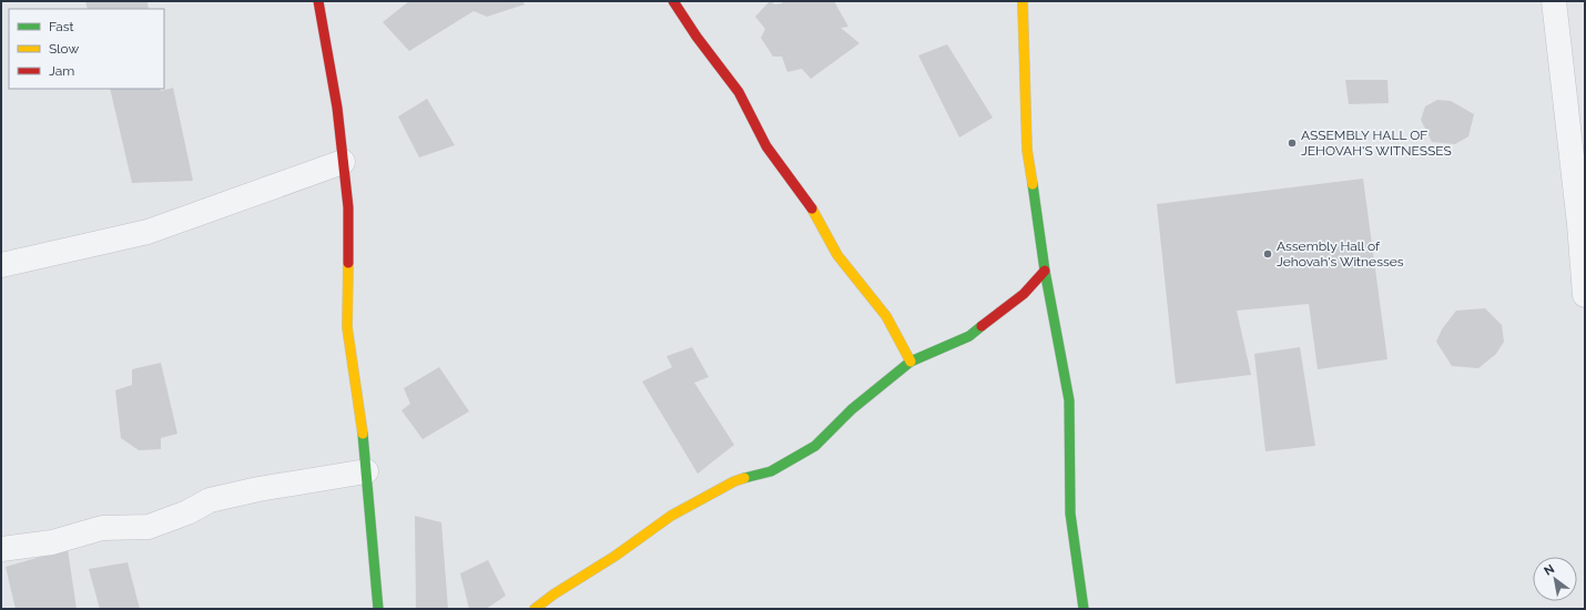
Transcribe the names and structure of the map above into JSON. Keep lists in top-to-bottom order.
{
  "places": ["ASSEMBLY HALL OF JEHOVAH'S WITNESSES", "Assembly Hall of Jehovah's Witnesses"],
  "legend": ["Fast", "Slow", "Jam"],
  "north": "top left"
}
